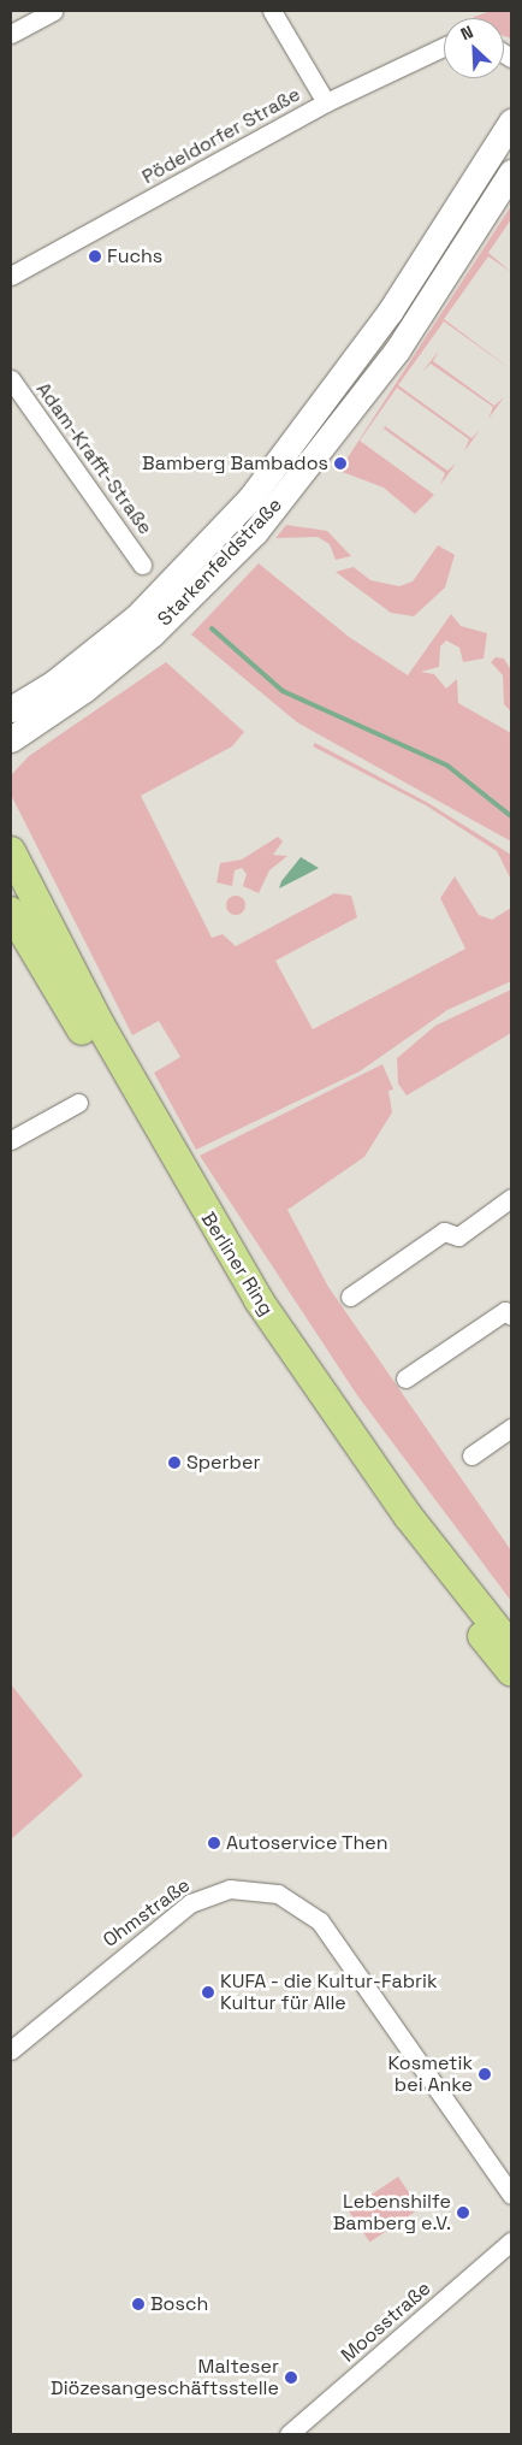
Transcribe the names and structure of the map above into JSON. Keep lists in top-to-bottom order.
{
  "streets": {
    "main road": ["Starkenfeldstraße", "Berliner Ring"],
    "street": [
      "Pödeldorfer Straße",
      "Adam-Krafft-Straße",
      "Ohmstraße",
      "Moosstraße"
    ]
  },
  "places": [
    "Fuchs",
    "Bamberg Bambados",
    "Sperber",
    "Autoservice Then",
    "KUFA - die Kultur-Fabrik Kultur für Alle",
    "Kosmetik bei Anke",
    "Lebenshilfe Bamberg e.V.",
    "Bosch",
    "Malteser Diözesangeschäftsstelle"
  ],
  "north": "top left"
}
